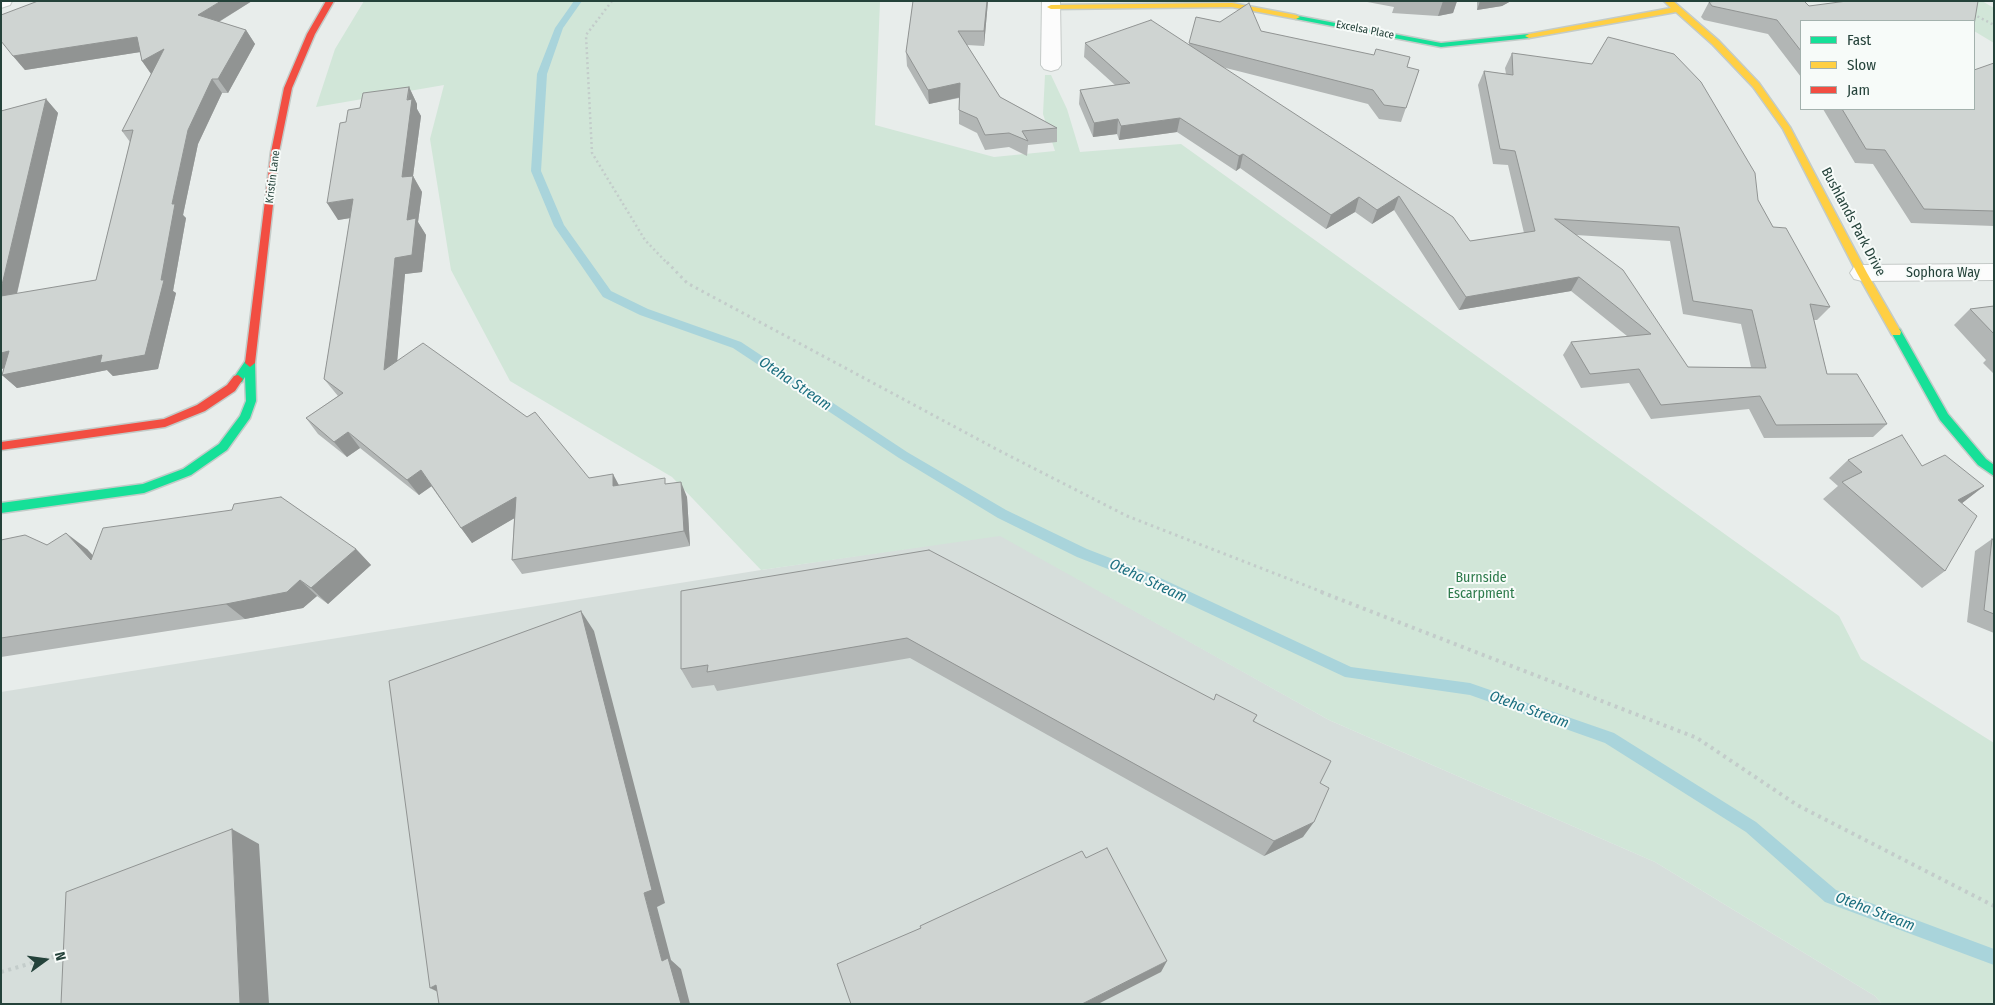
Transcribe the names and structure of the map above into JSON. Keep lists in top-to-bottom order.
{
  "streets": {
    "street": [
      "Excelsa Place",
      "Kristin Lane",
      "Bushlands Park Drive",
      "Sophora Way"
    ]
  },
  "crossings": [
    ["Excelsa Place", "Bushlands Park Drive"],
    ["Bushlands Park Drive", "Sophora Way"]
  ],
  "water": ["Oteha Stream"],
  "parks": ["Burnside Escarpment"],
  "legend": ["Fast", "Slow", "Jam"],
  "north": "right"
}
